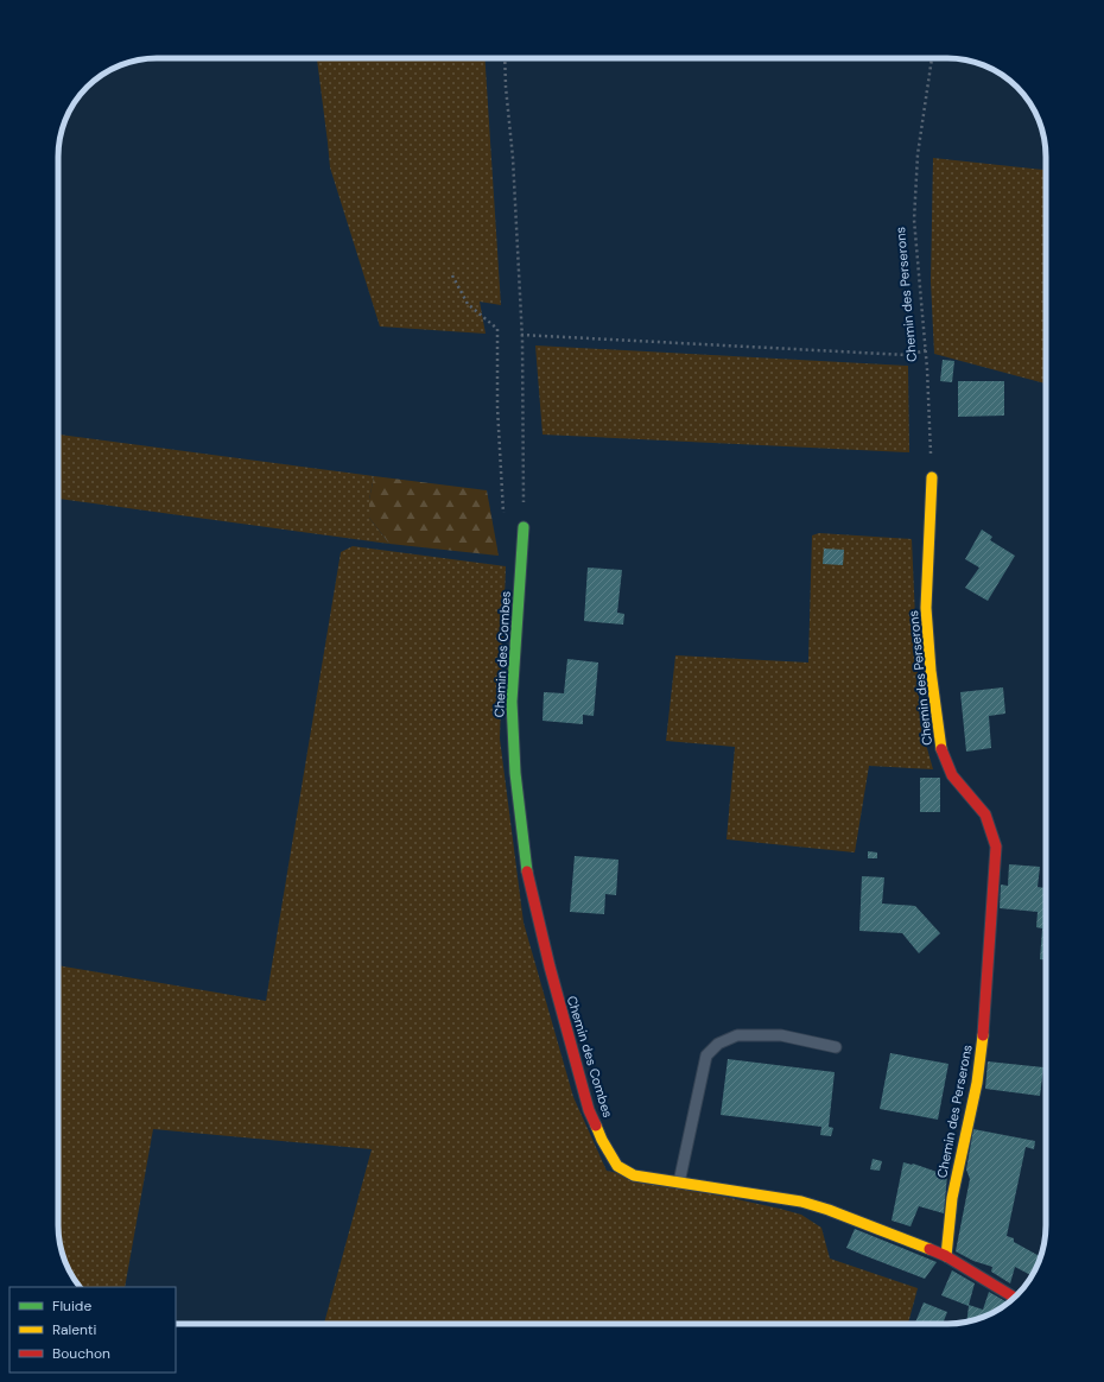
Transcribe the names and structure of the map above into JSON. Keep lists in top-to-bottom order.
{
  "streets": {
    "street": ["Chemin des Perserons", "Chemin des Combes"]
  },
  "crossings": [
    ["Chemin des Perserons", "Chemin des Combes"]
  ],
  "legend": ["Fluide", "Ralenti", "Bouchon"]
}
